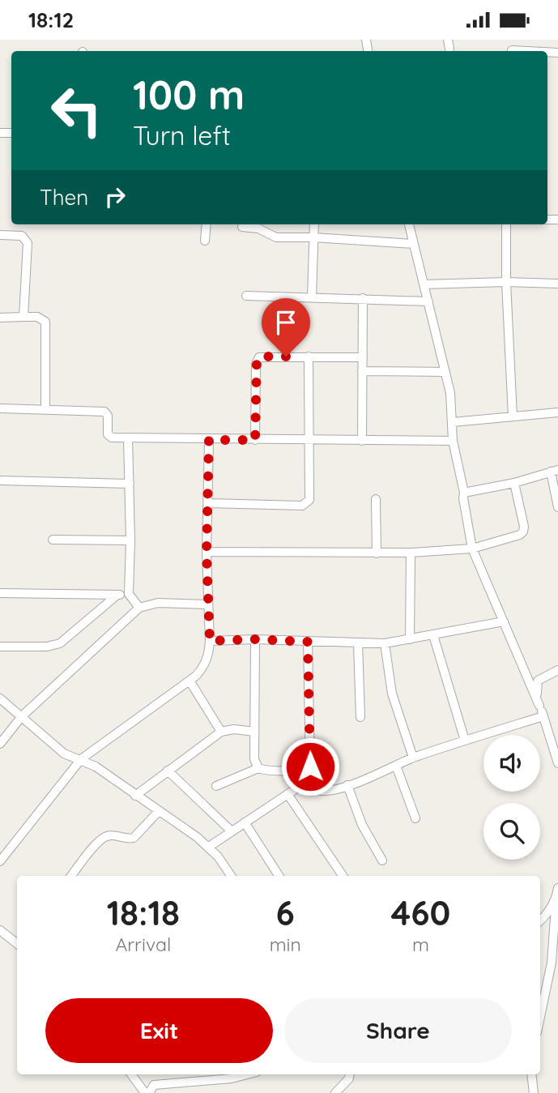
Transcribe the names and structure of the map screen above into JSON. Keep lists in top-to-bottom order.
{
  "page": {
    "status": "18:12",
    "turn": ["100 m", "Turn left"],
    "then": "Then",
    "eta": [
      "18:18",
      "Arrival",
      "6",
      "min",
      "460",
      "m"
    ],
    "buttons": ["Exit", "Share"]
  }
}
